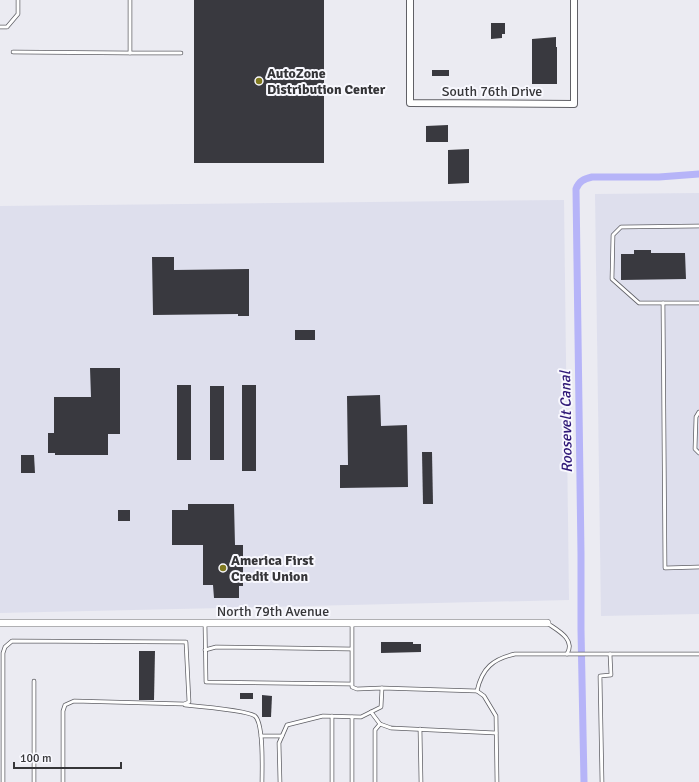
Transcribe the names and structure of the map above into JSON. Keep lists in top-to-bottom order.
{
  "streets": {
    "street": ["South 76th Drive", "North 79th Avenue"]
  },
  "water": ["Roosevelt Canal"],
  "places": ["AutoZone Distribution Center", "America First Credit Union"],
  "scale_bar": "100 m"
}
